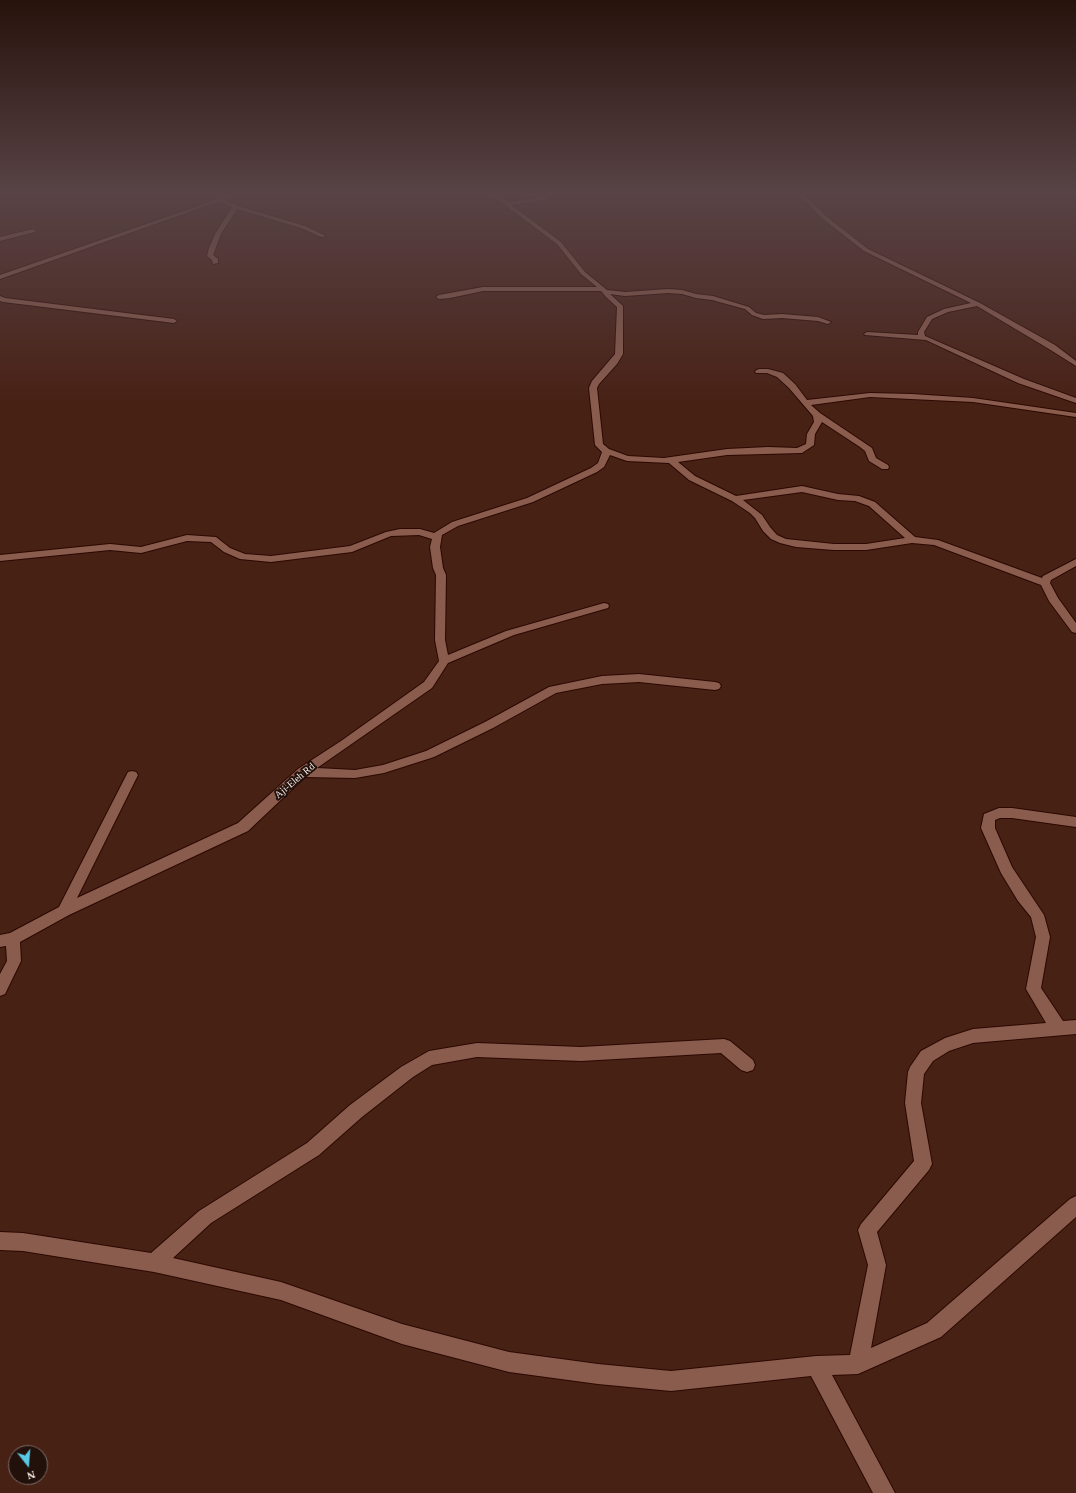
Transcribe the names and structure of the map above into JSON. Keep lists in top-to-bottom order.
{
  "streets": {
    "street": ["Aji-Eleh Rd"]
  },
  "north": "bottom"
}
